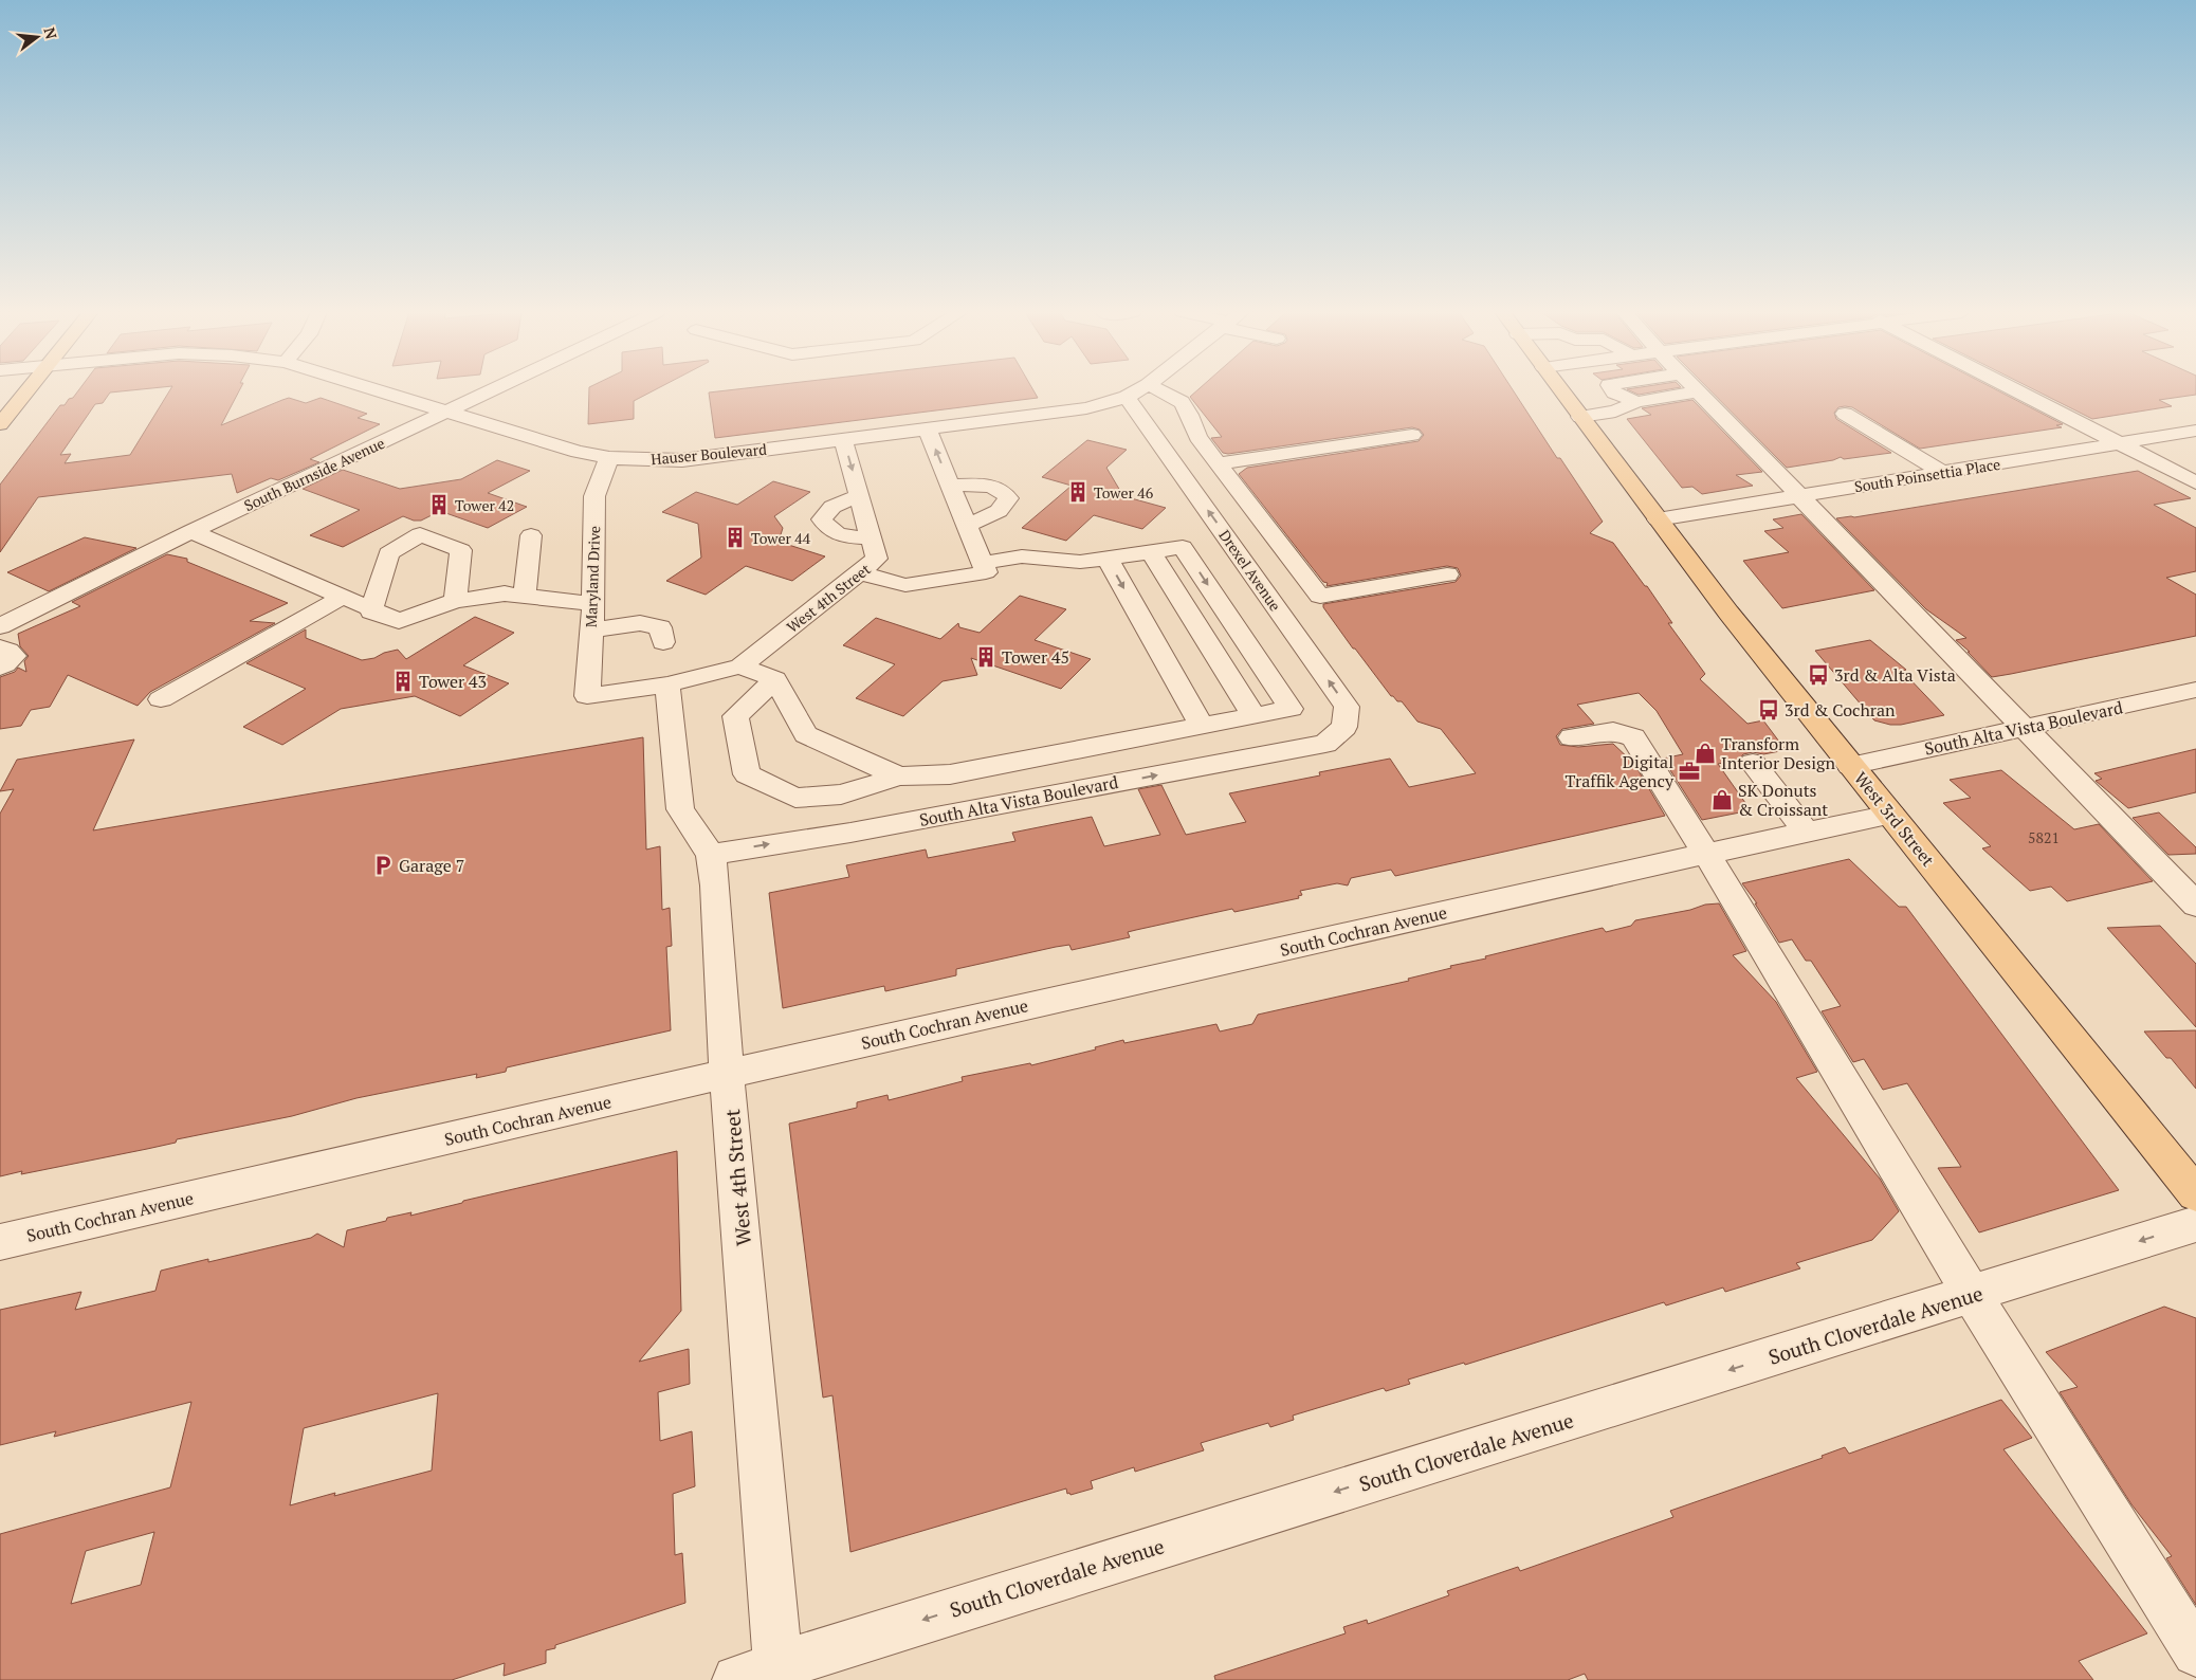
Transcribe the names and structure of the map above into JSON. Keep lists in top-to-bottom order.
{
  "streets": {
    "main road": ["West 3rd Street"],
    "street": [
      "Hauser Boulevard",
      "South Burnside Avenue",
      "South Poinsettia Place",
      "Drexel Avenue",
      "Maryland Drive",
      "West 4th Street",
      "South Alta Vista Boulevard",
      "South Cochran Avenue",
      "South Cloverdale Avenue"
    ]
  },
  "crossings": [
    ["Hauser Boulevard", "South Burnside Avenue"],
    ["Hauser Boulevard", "Drexel Avenue"],
    ["Hauser Boulevard", "Maryland Drive"],
    ["Hauser Boulevard", "West 4th Street"],
    ["South Poinsettia Place", "West 3rd Street"],
    ["Drexel Avenue", "South Alta Vista Boulevard"],
    ["Maryland Drive", "West 4th Street"],
    ["West 4th Street", "South Alta Vista Boulevard"],
    ["West 4th Street", "South Cochran Avenue"],
    ["West 4th Street", "South Cloverdale Avenue"],
    ["South Alta Vista Boulevard", "West 3rd Street"],
    ["West 3rd Street", "South Cochran Avenue"]
  ],
  "one_way": ["South Cloverdale Avenue"],
  "places": {
    "building": [
      "Tower 46",
      "Tower 42",
      "Tower 44",
      "Tower 45",
      "Tower 43"
    ],
    "bus stop": ["3rd & Alta Vista", "3rd & Cochran"],
    "shop": ["Transform Interior Design", "SK Donuts & Croissant"],
    "office": ["Digital Traffik Agency"],
    "parking": ["Garage 7"]
  },
  "house_numbers": ["5821"],
  "north": "right"
}
